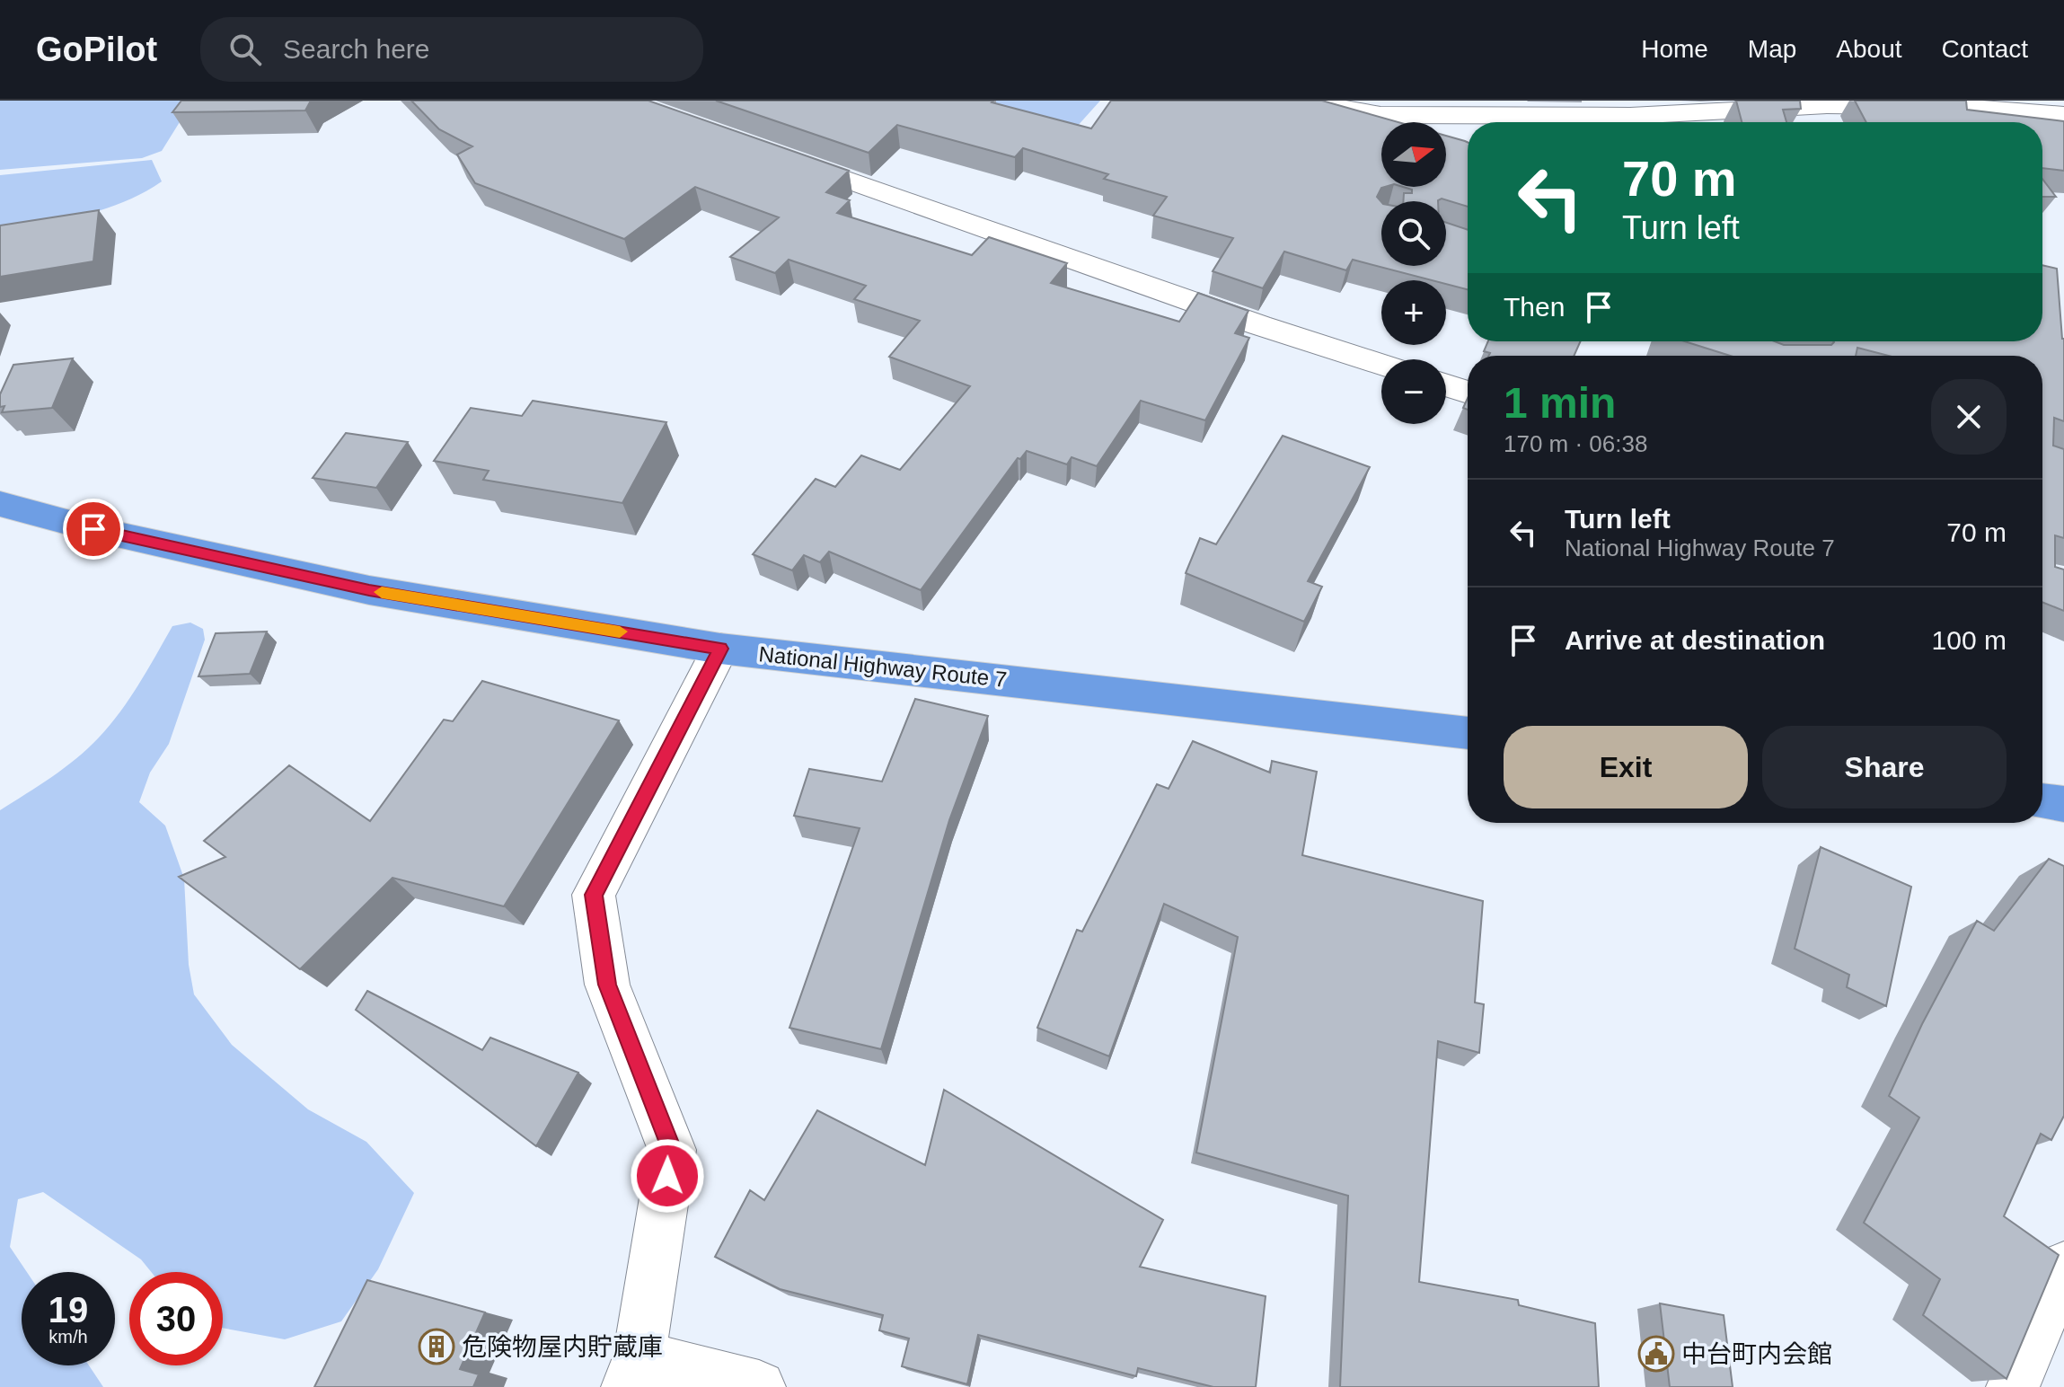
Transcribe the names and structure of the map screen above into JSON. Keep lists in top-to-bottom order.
{
  "streets": {
    "highway": ["National Highway Route 7"]
  },
  "places": {
    "building": ["危険物屋内貯蔵庫"],
    "public building": ["中台町内会館"]
  },
  "north": "right",
  "page": {
    "header": "GoPilot",
    "search": "Search here",
    "nav": [
      "Home",
      "Map",
      "About",
      "Contact"
    ],
    "map_buttons": ["+", "−"],
    "turn": ["70 m", "Turn left"],
    "then": "Then",
    "heading": ["1 min", "170 m · 06:38"],
    "list": [
      {
        "name": "Turn left",
        "note": "National Highway Route 7",
        "value": "70 m"
      },
      {
        "name": "Arrive at destination",
        "value": "100 m"
      }
    ],
    "buttons": ["Exit", "Share"],
    "speed": "19 km/h",
    "limit": "30"
  }
}
